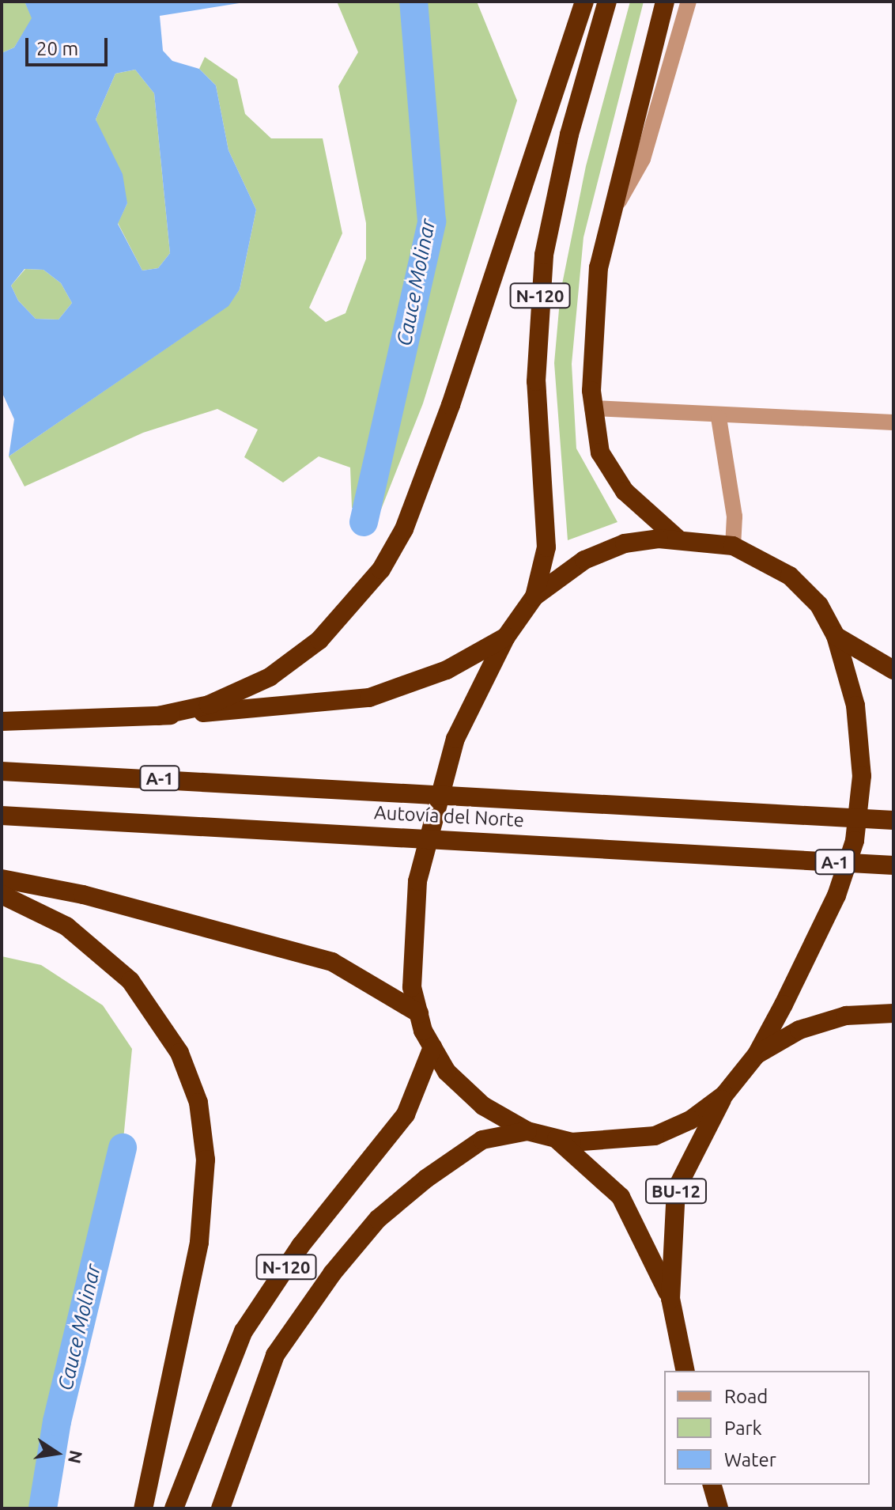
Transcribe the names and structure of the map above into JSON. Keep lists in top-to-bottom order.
{
  "streets": {
    "highway": [
      "N-120",
      "A-1",
      "Autovía del Norte",
      "BU-12"
    ]
  },
  "crossings": [
    ["N-120", "BU-12"]
  ],
  "water": ["Cauce Molinar"],
  "legend": ["Road", "Park", "Water"],
  "scale_bar": "20 m",
  "north": "right"
}
